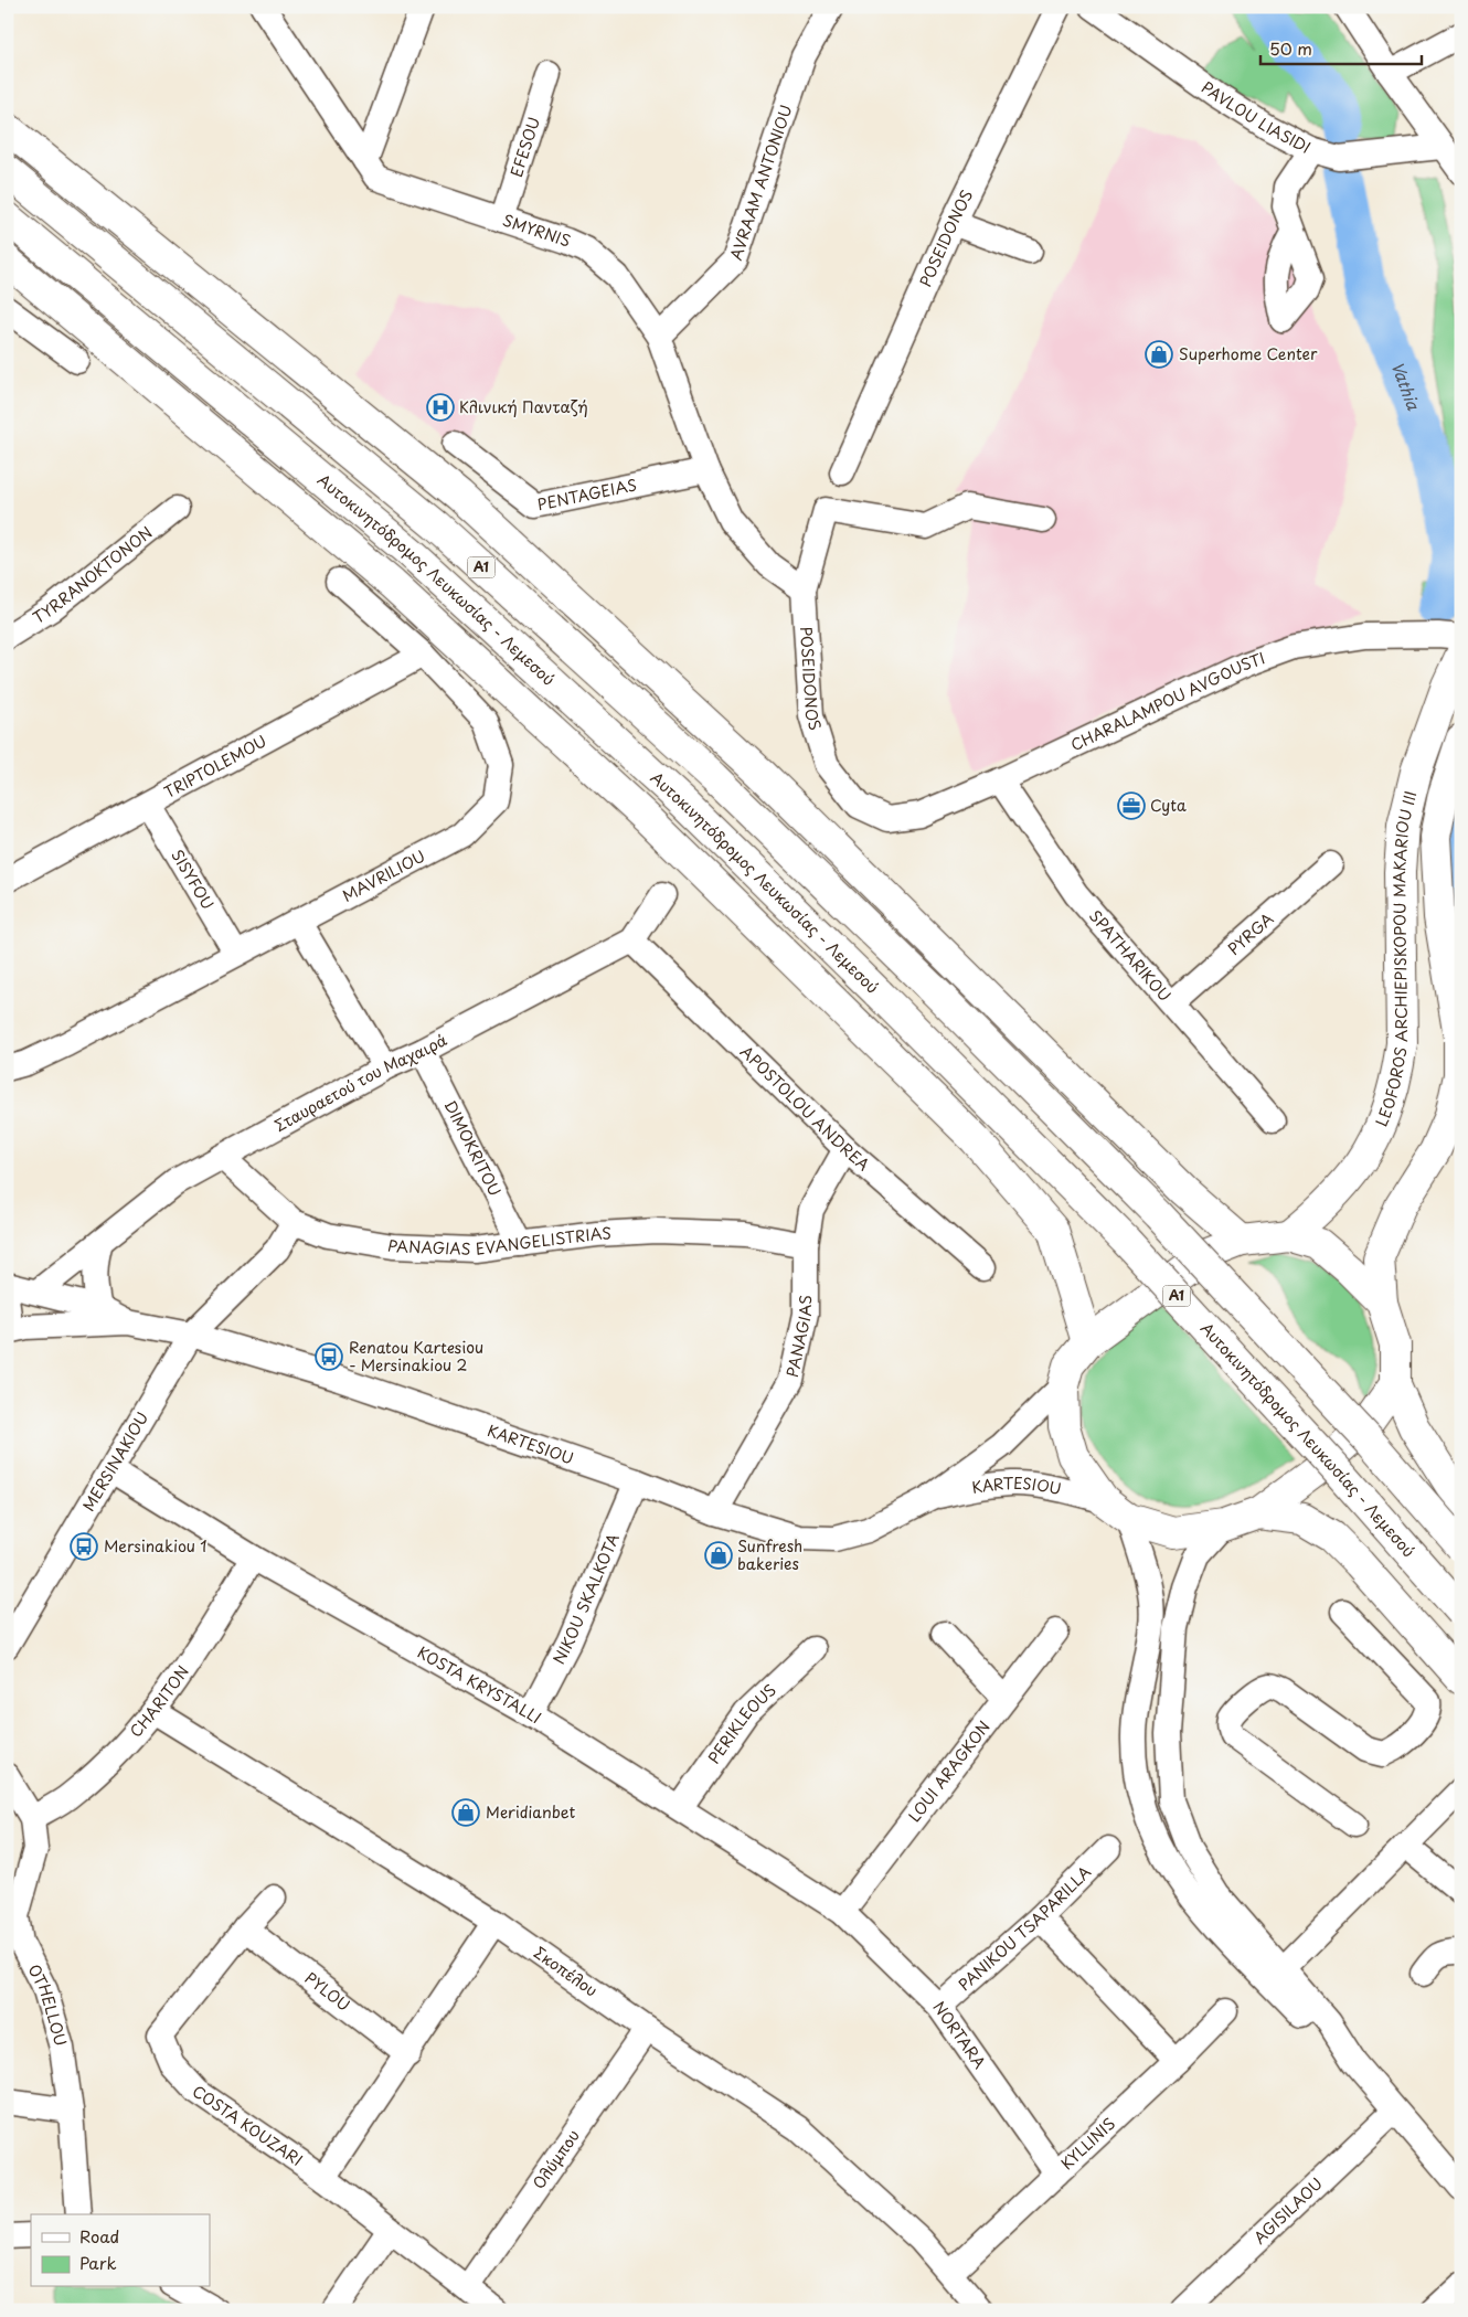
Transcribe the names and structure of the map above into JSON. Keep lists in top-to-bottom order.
{
  "streets": {
    "main road": ["A1", "Αυτοκινητόδρομος Λευκωσίας - Λεμεσού", "LEOFOROS ARCHIEPISKOPOU MAKARIOU III"],
    "street": [
      "PAVLOU LIASIDI",
      "EFESOU",
      "AVRAAM ANTONIOU",
      "SMYRNIS",
      "POSEIDONOS",
      "PENTAGEIAS",
      "TYRRANOKTONON",
      "CHARALAMPOU AVGOUSTI",
      "TRIPTOLEMOU",
      "MAVRILIOU",
      "SISYFOU",
      "PYRGA",
      "SPATHARIKOU",
      "Σταυραετού του Μαχαιρά",
      "APOSTOLOU ANDREA",
      "DIMOKRITOU",
      "PANAGIAS EVANGELISTRIAS",
      "PANAGIAS",
      "KARTESIOU",
      "MERSINAKIOU",
      "NIKOU SKALKOTA",
      "KOSTA KRYSTALLI",
      "CHARITON",
      "PERIKLEOUS",
      "LOUI ARAGKON",
      "PANIKOU TSAPARILLA",
      "Σκοπέλου",
      "PYLOU",
      "OTHELLOU",
      "NORTARA",
      "COSTA KOUZARI",
      "KYLLINIS",
      "Ολύμπου",
      "AGISILAOU"
    ]
  },
  "crossings": [
    ["EFESOU", "SMYRNIS"],
    ["AVRAAM ANTONIOU", "SMYRNIS"],
    ["SMYRNIS", "POSEIDONOS"],
    ["SMYRNIS", "PENTAGEIAS"],
    ["POSEIDONOS", "CHARALAMPOU AVGOUSTI"],
    ["CHARALAMPOU AVGOUSTI", "SPATHARIKOU"],
    ["TRIPTOLEMOU", "MAVRILIOU"],
    ["TRIPTOLEMOU", "SISYFOU"],
    ["MAVRILIOU", "SISYFOU"],
    ["PYRGA", "SPATHARIKOU"],
    ["Σταυραετού του Μαχαιρά", "APOSTOLOU ANDREA"],
    ["Σταυραετού του Μαχαιρά", "DIMOKRITOU"],
    ["Σταυραετού του Μαχαιρά", "PANAGIAS EVANGELISTRIAS"],
    ["Σταυραετού του Μαχαιρά", "KARTESIOU"],
    ["APOSTOLOU ANDREA", "PANAGIAS"],
    ["DIMOKRITOU", "PANAGIAS EVANGELISTRIAS"],
    ["PANAGIAS EVANGELISTRIAS", "PANAGIAS"],
    ["PANAGIAS EVANGELISTRIAS", "MERSINAKIOU"],
    ["PANAGIAS", "KARTESIOU"],
    ["KARTESIOU", "MERSINAKIOU"],
    ["KARTESIOU", "NIKOU SKALKOTA"],
    ["MERSINAKIOU", "KOSTA KRYSTALLI"],
    ["NIKOU SKALKOTA", "KOSTA KRYSTALLI"],
    ["KOSTA KRYSTALLI", "CHARITON"],
    ["KOSTA KRYSTALLI", "PERIKLEOUS"],
    ["KOSTA KRYSTALLI", "LOUI ARAGKON"],
    ["KOSTA KRYSTALLI", "NORTARA"],
    ["CHARITON", "Σκοπέλου"],
    ["CHARITON", "OTHELLOU"],
    ["LOUI ARAGKON", "NORTARA"],
    ["PANIKOU TSAPARILLA", "NORTARA"],
    ["Σκοπέλου", "KYLLINIS"],
    ["Σκοπέλου", "Ολύμπου"],
    ["PYLOU", "COSTA KOUZARI"],
    ["NORTARA", "KYLLINIS"],
    ["COSTA KOUZARI", "Ολύμπου"]
  ],
  "water": ["Vathia"],
  "places": {
    "shop": ["Superhome Center", "Sunfresh bakeries", "Meridianbet"],
    "hospital": ["Κλινική Πανταζή"],
    "office": ["Cyta"],
    "bus stop": ["Renatou Kartesiou - Mersinakiou 2", "Mersinakiou 1"]
  },
  "legend": ["Road", "Park"],
  "scale_bar": "50 m"
}
